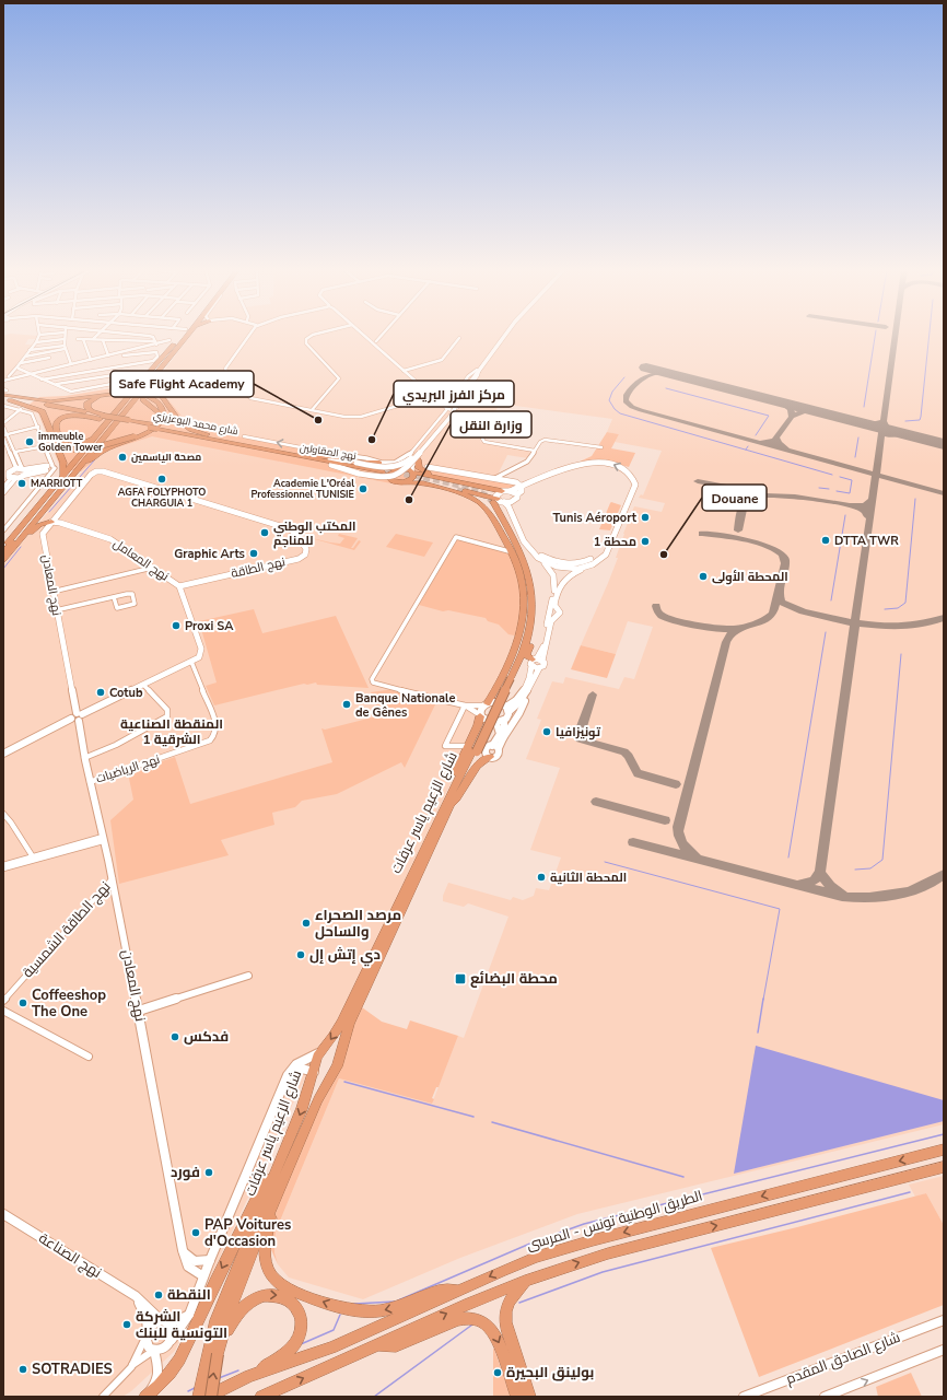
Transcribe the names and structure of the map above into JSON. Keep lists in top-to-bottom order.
{
  "streets": {
    "highway": ["شارع محمد البوعزيزي", "شارع الزعيم ياسر عرفات", "الطريق الوطنية تونس - المرسى"],
    "street": [
      "نهج المقاولين",
      "نهج المعامل",
      "نهج الطاقة",
      "نهج المعادن",
      "نهج الرياضيات",
      "نهج الطاقة الشمسية",
      "نهج الصناعة",
      "شارع الصادق المقدم"
    ]
  },
  "crossings": [
    ["نهج المعامل", "نهج الطاقة"],
    ["نهج المعامل", "نهج المعادن"],
    ["نهج الطاقة", "نهج المعادن"],
    ["نهج المعادن", "نهج الرياضيات"],
    ["نهج المعادن", "نهج الطاقة الشمسية"],
    ["شارع الزعيم ياسر عرفات", "الطريق الوطنية تونس - المرسى"]
  ],
  "one_way": ["نهج المقاولين"],
  "districts": ["المنقطة الصناعية الشرقية 1"],
  "places": {
    "other": [
      "Safe Flight Academy",
      "مركز الفرز البريدي",
      "immeuble Golden Tower",
      "مصحة الياسمين",
      "AGFA FOLYPHOTO CHARGUIA 1",
      "MARRIOTT",
      "Academie L'Oréal Professionnel TUNISIE",
      "وزارة النقل",
      "Tunis Aéroport",
      "المكتب الوطني للمناجم",
      "DTTA TWR",
      "محطة 1",
      "Graphic Arts",
      "Douane",
      "المحطة الأولى",
      "Proxi SA",
      "Cotub",
      "Banque Nationale de Gênes",
      "تونيزافيا",
      "المحطة الثانية",
      "مرصد الصحراء والساحل",
      "دي إتش إل",
      "Coffeeshop The One",
      "فدكس",
      "فورد",
      "PAP Voitures d'Occasion",
      "النقطة",
      "الشركة التونسية للبنك",
      "SOTRADIES",
      "بولينق البحيرة"
    ],
    "transit": ["محطة البضائع"]
  }
}
